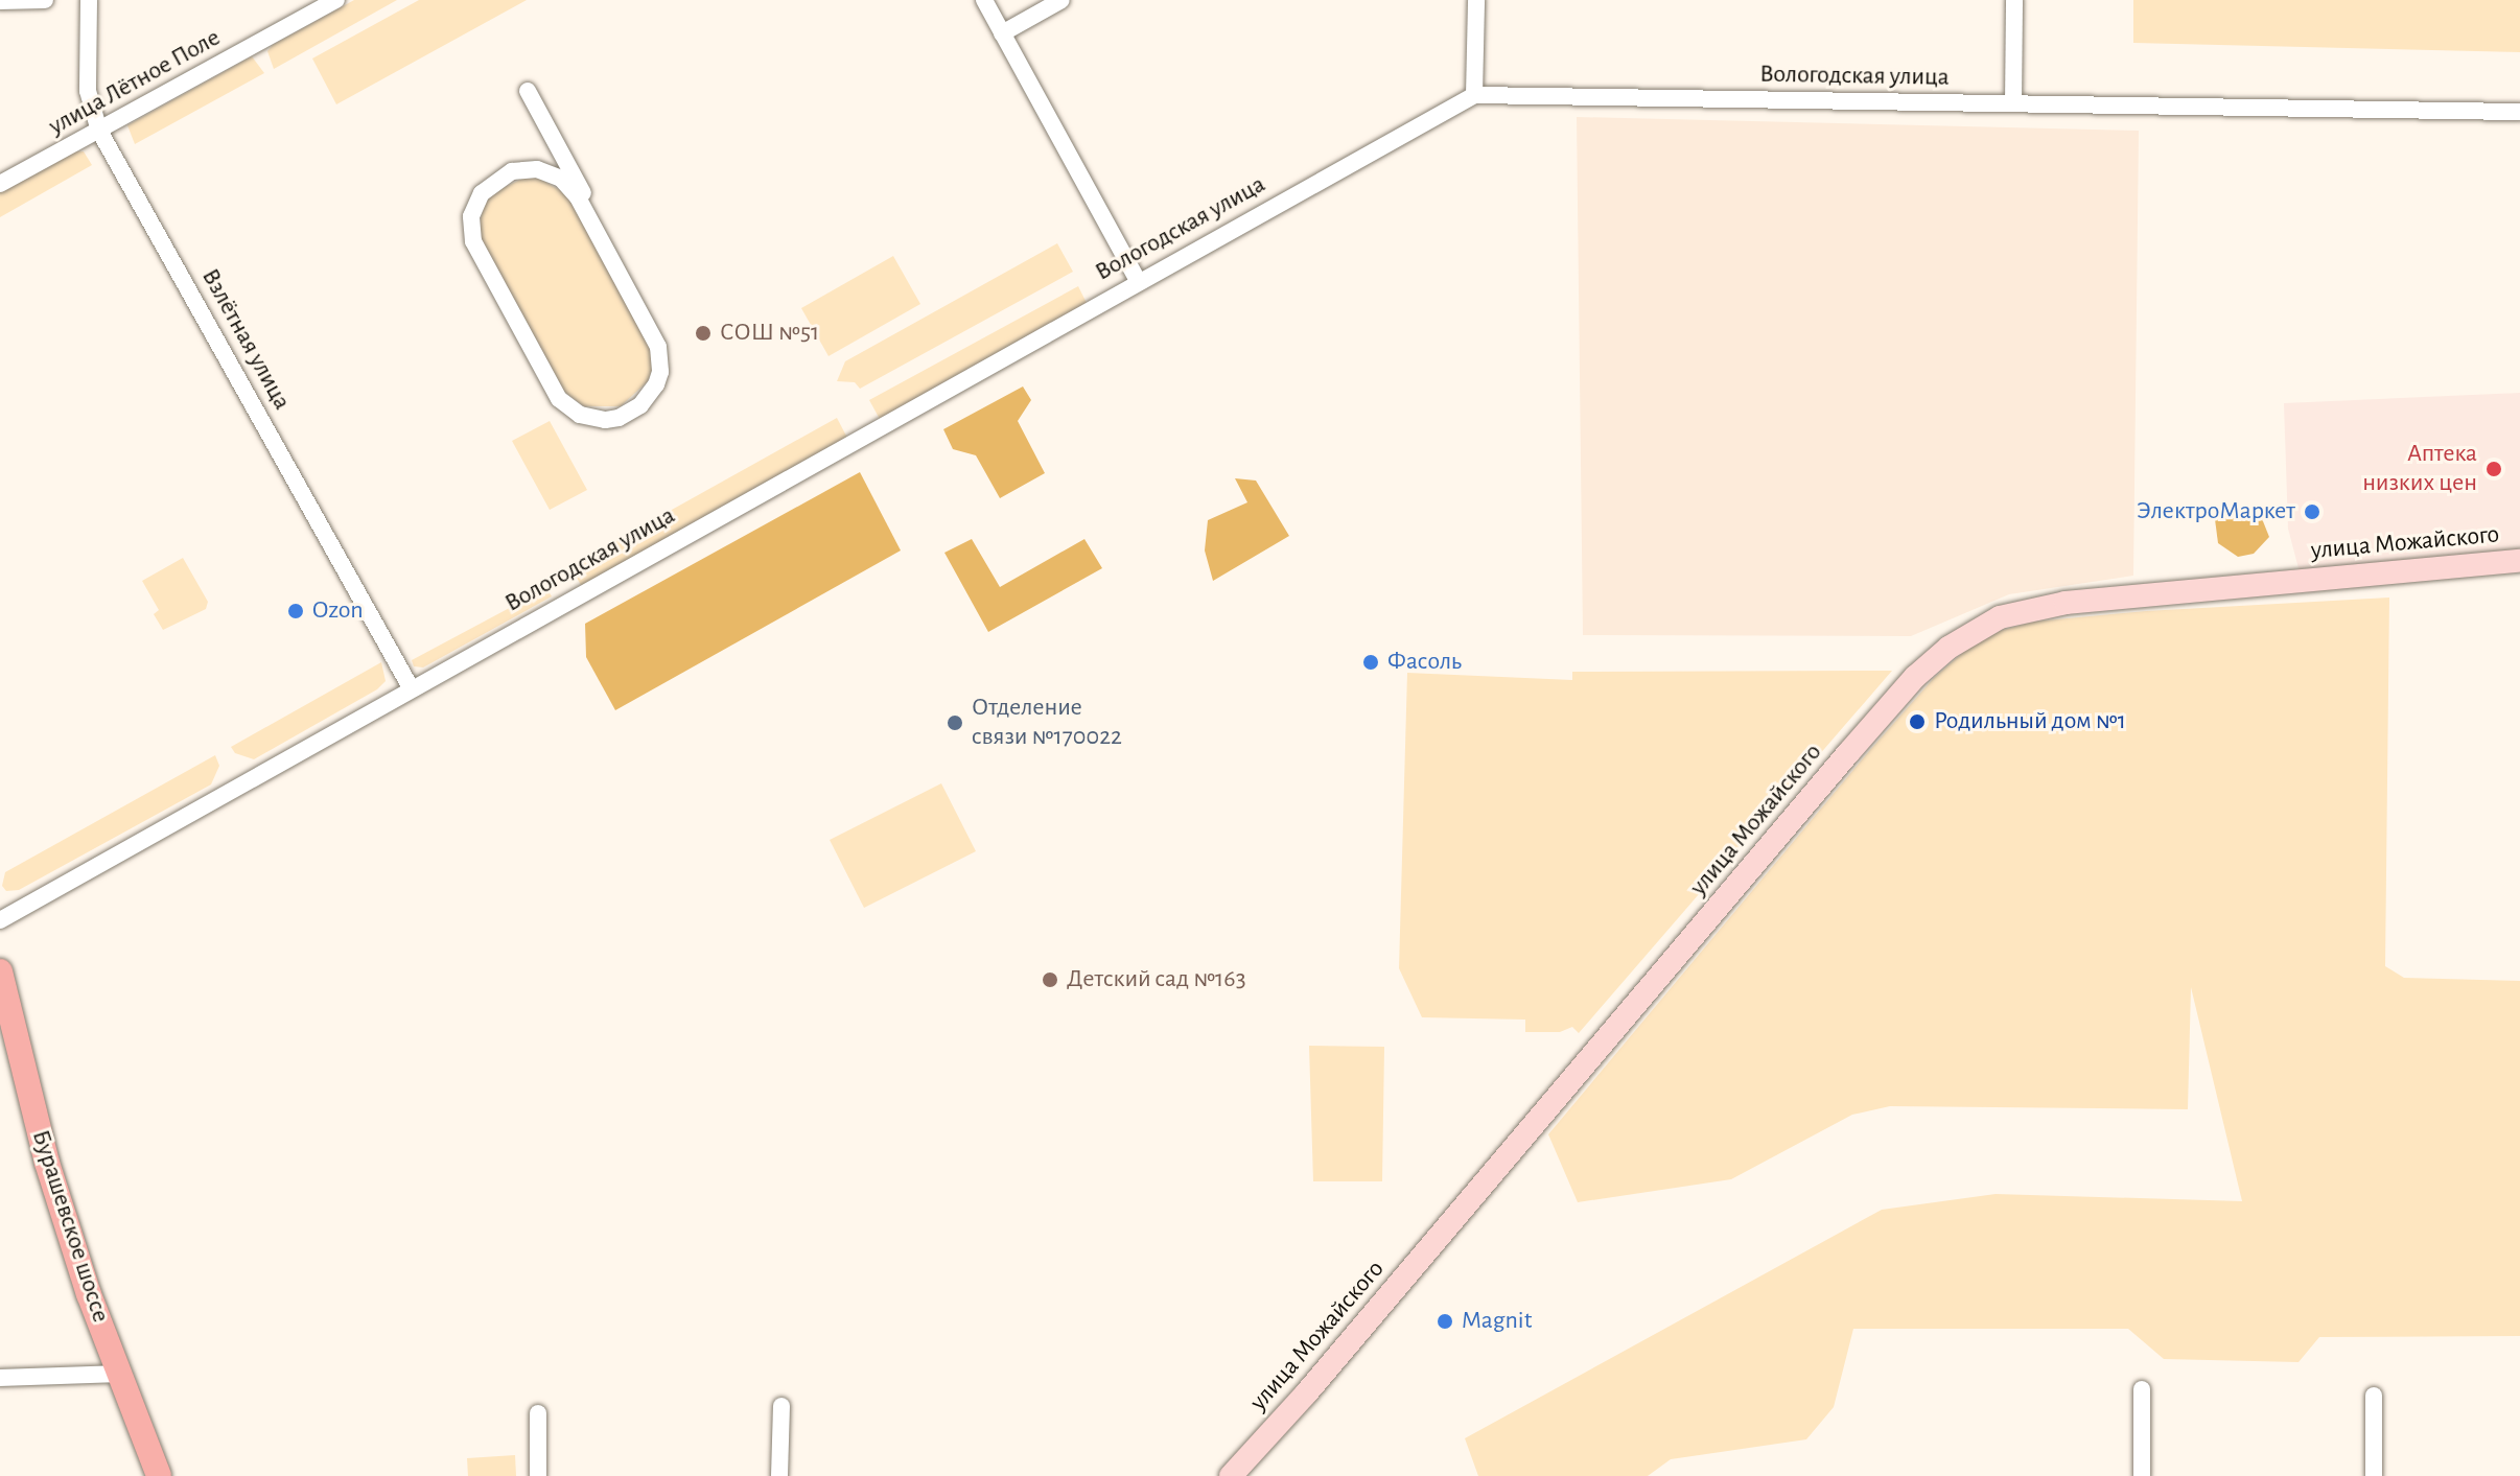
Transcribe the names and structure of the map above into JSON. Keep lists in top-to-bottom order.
{
  "streets": {
    "main road": ["улица Можайского", "Бурашевское шоссе"],
    "street": ["Вологодская улица", "улица Лётное Поле", "Взлётная улица"]
  },
  "crossings": [
    ["Вологодская улица", "Взлётная улица"],
    ["улица Лётное Поле", "Взлётная улица"]
  ],
  "places": [
    "СОШ №51",
    "Аптека низких цен",
    "ЭлектроМаркет",
    "Ozon",
    "Фасоль",
    "Родильный дом №1",
    "Отделение связи №170022",
    "Детский сад №163",
    "Magnit"
  ]
}
